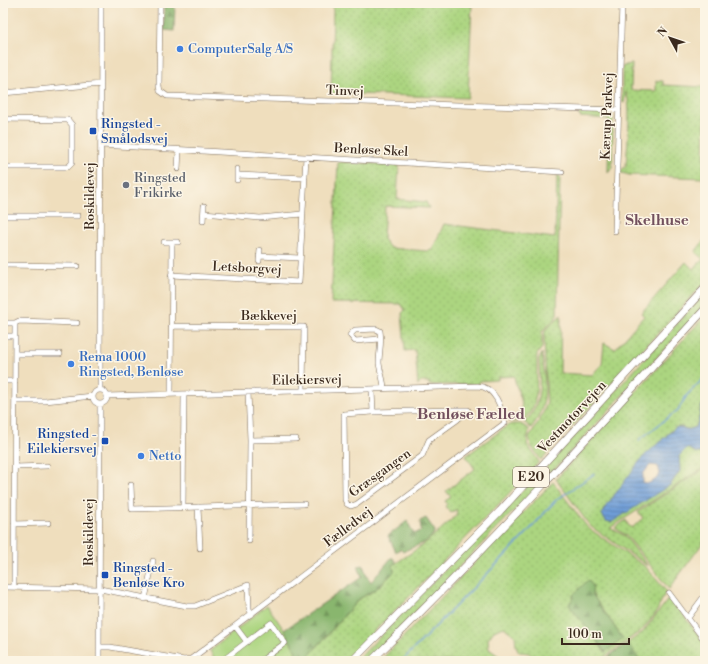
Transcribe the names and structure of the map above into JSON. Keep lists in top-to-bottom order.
{
  "streets": {
    "highway": ["Vestmotorvejen", "E 20"],
    "street": [
      "Tinvej",
      "Kærup Parkvej",
      "Benløse Skel",
      "Roskildevej",
      "Letsborgvej",
      "Bækkevej",
      "Eilekiersvej",
      "Græsgangen",
      "Fælledvej"
    ]
  },
  "crossings": [
    ["Tinvej", "Kærup Parkvej"],
    ["Benløse Skel", "Roskildevej"],
    ["Benløse Skel", "Letsborgvej"],
    ["Roskildevej", "Eilekiersvej"],
    ["Bækkevej", "Eilekiersvej"],
    ["Eilekiersvej", "Fælledvej"]
  ],
  "districts": ["Skelhuse", "Benløse Fælled"],
  "places": {
    "other": [
      "ComputerSalg A/S",
      "Ringsted Frikirke",
      "Rema 1000 Ringsted, Benløse",
      "Netto"
    ],
    "transit": ["Ringsted - Smålodsvej", "Ringsted - Eilekiersvej", "Ringsted - Benløse Kro"]
  },
  "scale_bar": "100 m",
  "north": "top left"
}
